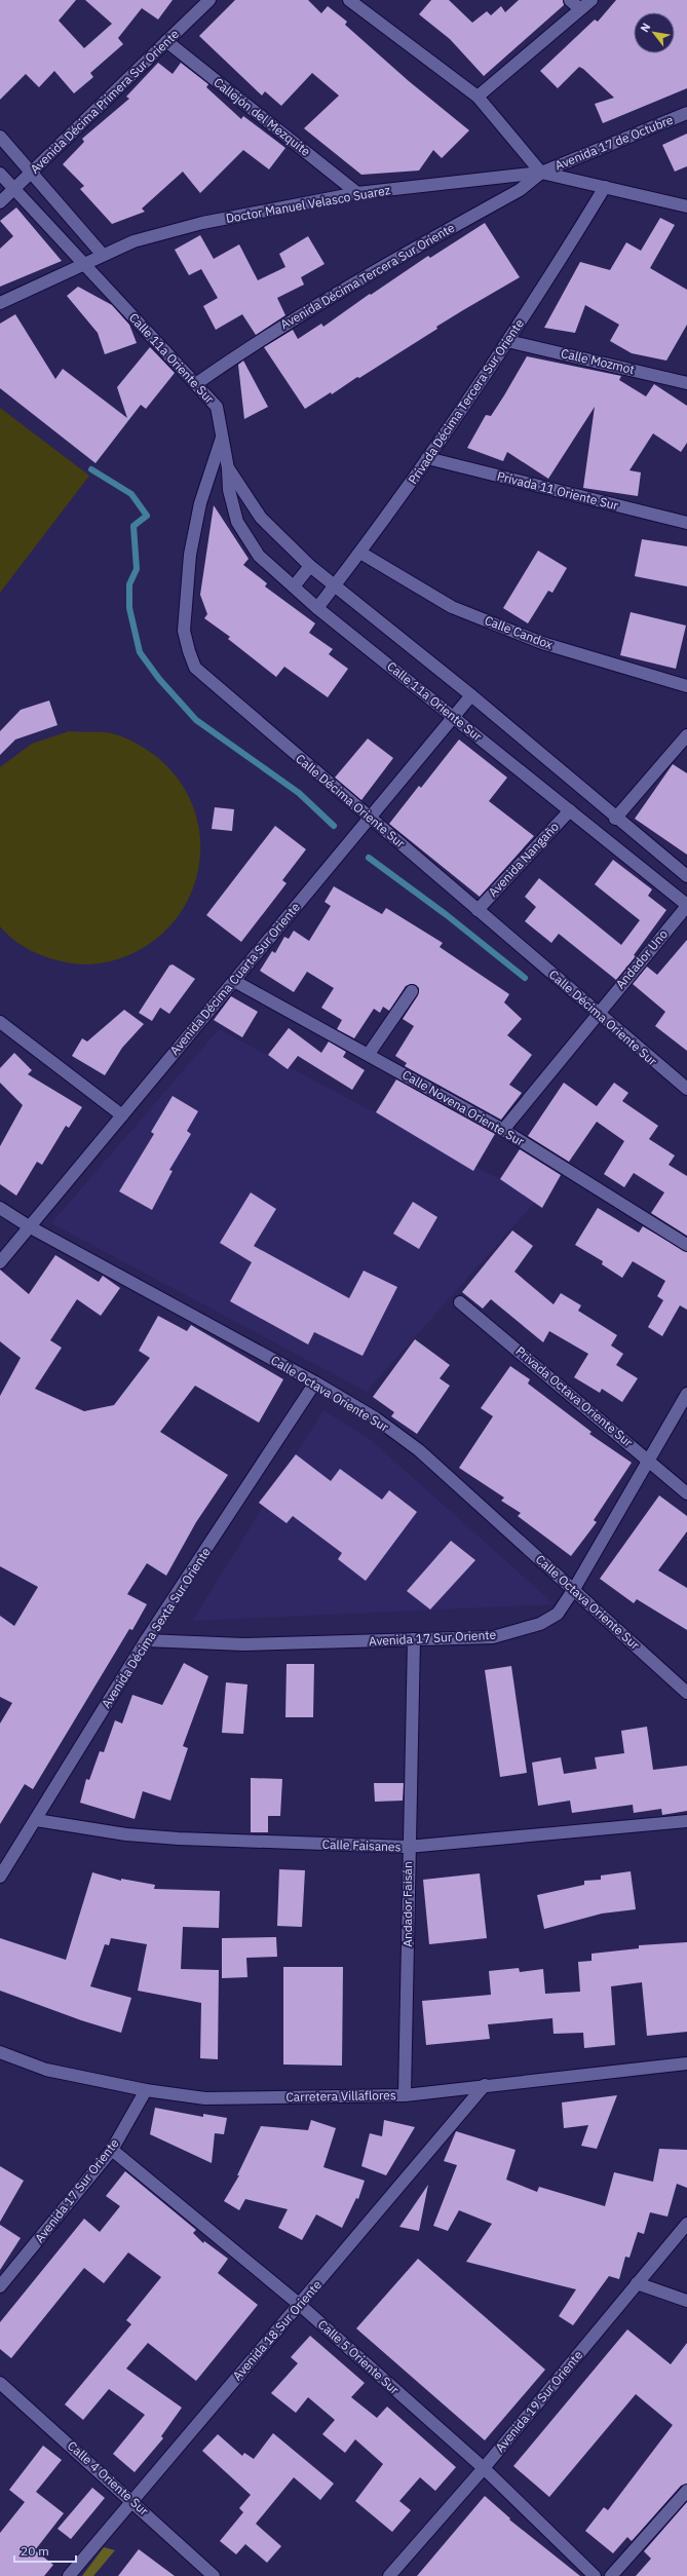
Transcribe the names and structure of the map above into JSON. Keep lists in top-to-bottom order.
{
  "streets": {
    "street": [
      "Avenida Décima Primera Sur Oriente",
      "Callejón del Mezquite",
      "Avenida 17 de Octubre",
      "Doctor Manuel Velasco Suarez",
      "Avenida Décima Tercera Sur Oriente",
      "Calle 11a Oriente Sur",
      "Calle Mozmot",
      "Privada Décima Tercera Sur Oriente",
      "Privada 11 Oriente Sur",
      "Calle Candox",
      "Calle Décima Oriente Sur",
      "Avenida Nangaño",
      "Andador Uno",
      "Avenida Décima Cuarta Sur Oriente",
      "Calle Novena Oriente Sur",
      "Calle Octava Oriente Sur",
      "Privada Octava Oriente Sur",
      "Avenida Décima Sexta Sur Oriente",
      "Avenida 17 Sur Oriente",
      "Calle Faisanes",
      "Andador Faisán",
      "Carretera Villaflores",
      "Avenida 18 Sur Oriente",
      "Calle 5 Oriente Sur",
      "Avenida 19 Sur Oriente",
      "Calle 4 Oriente Sur"
    ]
  },
  "crossings": [
    ["Avenida Décima Primera Sur Oriente", "Callejón del Mezquite"],
    ["Avenida Décima Primera Sur Oriente", "Calle 11a Oriente Sur"],
    ["Callejón del Mezquite", "Doctor Manuel Velasco Suarez"],
    ["Avenida 17 de Octubre", "Doctor Manuel Velasco Suarez"],
    ["Avenida 17 de Octubre", "Avenida Décima Tercera Sur Oriente"],
    ["Doctor Manuel Velasco Suarez", "Avenida Décima Tercera Sur Oriente"],
    ["Doctor Manuel Velasco Suarez", "Calle 11a Oriente Sur"],
    ["Avenida Décima Tercera Sur Oriente", "Calle 11a Oriente Sur"],
    ["Calle 11a Oriente Sur", "Privada Décima Tercera Sur Oriente"],
    ["Calle 11a Oriente Sur", "Calle Décima Oriente Sur"],
    ["Calle 11a Oriente Sur", "Avenida Nangaño"],
    ["Calle 11a Oriente Sur", "Andador Uno"],
    ["Calle 11a Oriente Sur", "Avenida Décima Cuarta Sur Oriente"],
    ["Calle Mozmot", "Privada Décima Tercera Sur Oriente"],
    ["Privada Décima Tercera Sur Oriente", "Privada 11 Oriente Sur"],
    ["Privada Décima Tercera Sur Oriente", "Calle Candox"],
    ["Calle Décima Oriente Sur", "Avenida Nangaño"],
    ["Calle Décima Oriente Sur", "Andador Uno"],
    ["Calle Décima Oriente Sur", "Avenida Décima Cuarta Sur Oriente"],
    ["Avenida Décima Cuarta Sur Oriente", "Calle Novena Oriente Sur"],
    ["Avenida Décima Cuarta Sur Oriente", "Calle Octava Oriente Sur"],
    ["Calle Octava Oriente Sur", "Avenida Décima Sexta Sur Oriente"],
    ["Calle Octava Oriente Sur", "Avenida 17 Sur Oriente"],
    ["Privada Octava Oriente Sur", "Avenida 17 Sur Oriente"],
    ["Avenida Décima Sexta Sur Oriente", "Avenida 17 Sur Oriente"],
    ["Avenida Décima Sexta Sur Oriente", "Calle Faisanes"],
    ["Avenida 17 Sur Oriente", "Andador Faisán"],
    ["Avenida 17 Sur Oriente", "Carretera Villaflores"],
    ["Avenida 17 Sur Oriente", "Calle 5 Oriente Sur"],
    ["Calle Faisanes", "Andador Faisán"],
    ["Andador Faisán", "Carretera Villaflores"],
    ["Carretera Villaflores", "Avenida 18 Sur Oriente"],
    ["Avenida 18 Sur Oriente", "Calle 5 Oriente Sur"],
    ["Avenida 18 Sur Oriente", "Calle 4 Oriente Sur"],
    ["Calle 5 Oriente Sur", "Avenida 19 Sur Oriente"]
  ],
  "scale_bar": "20 m",
  "north": "top left"
}
